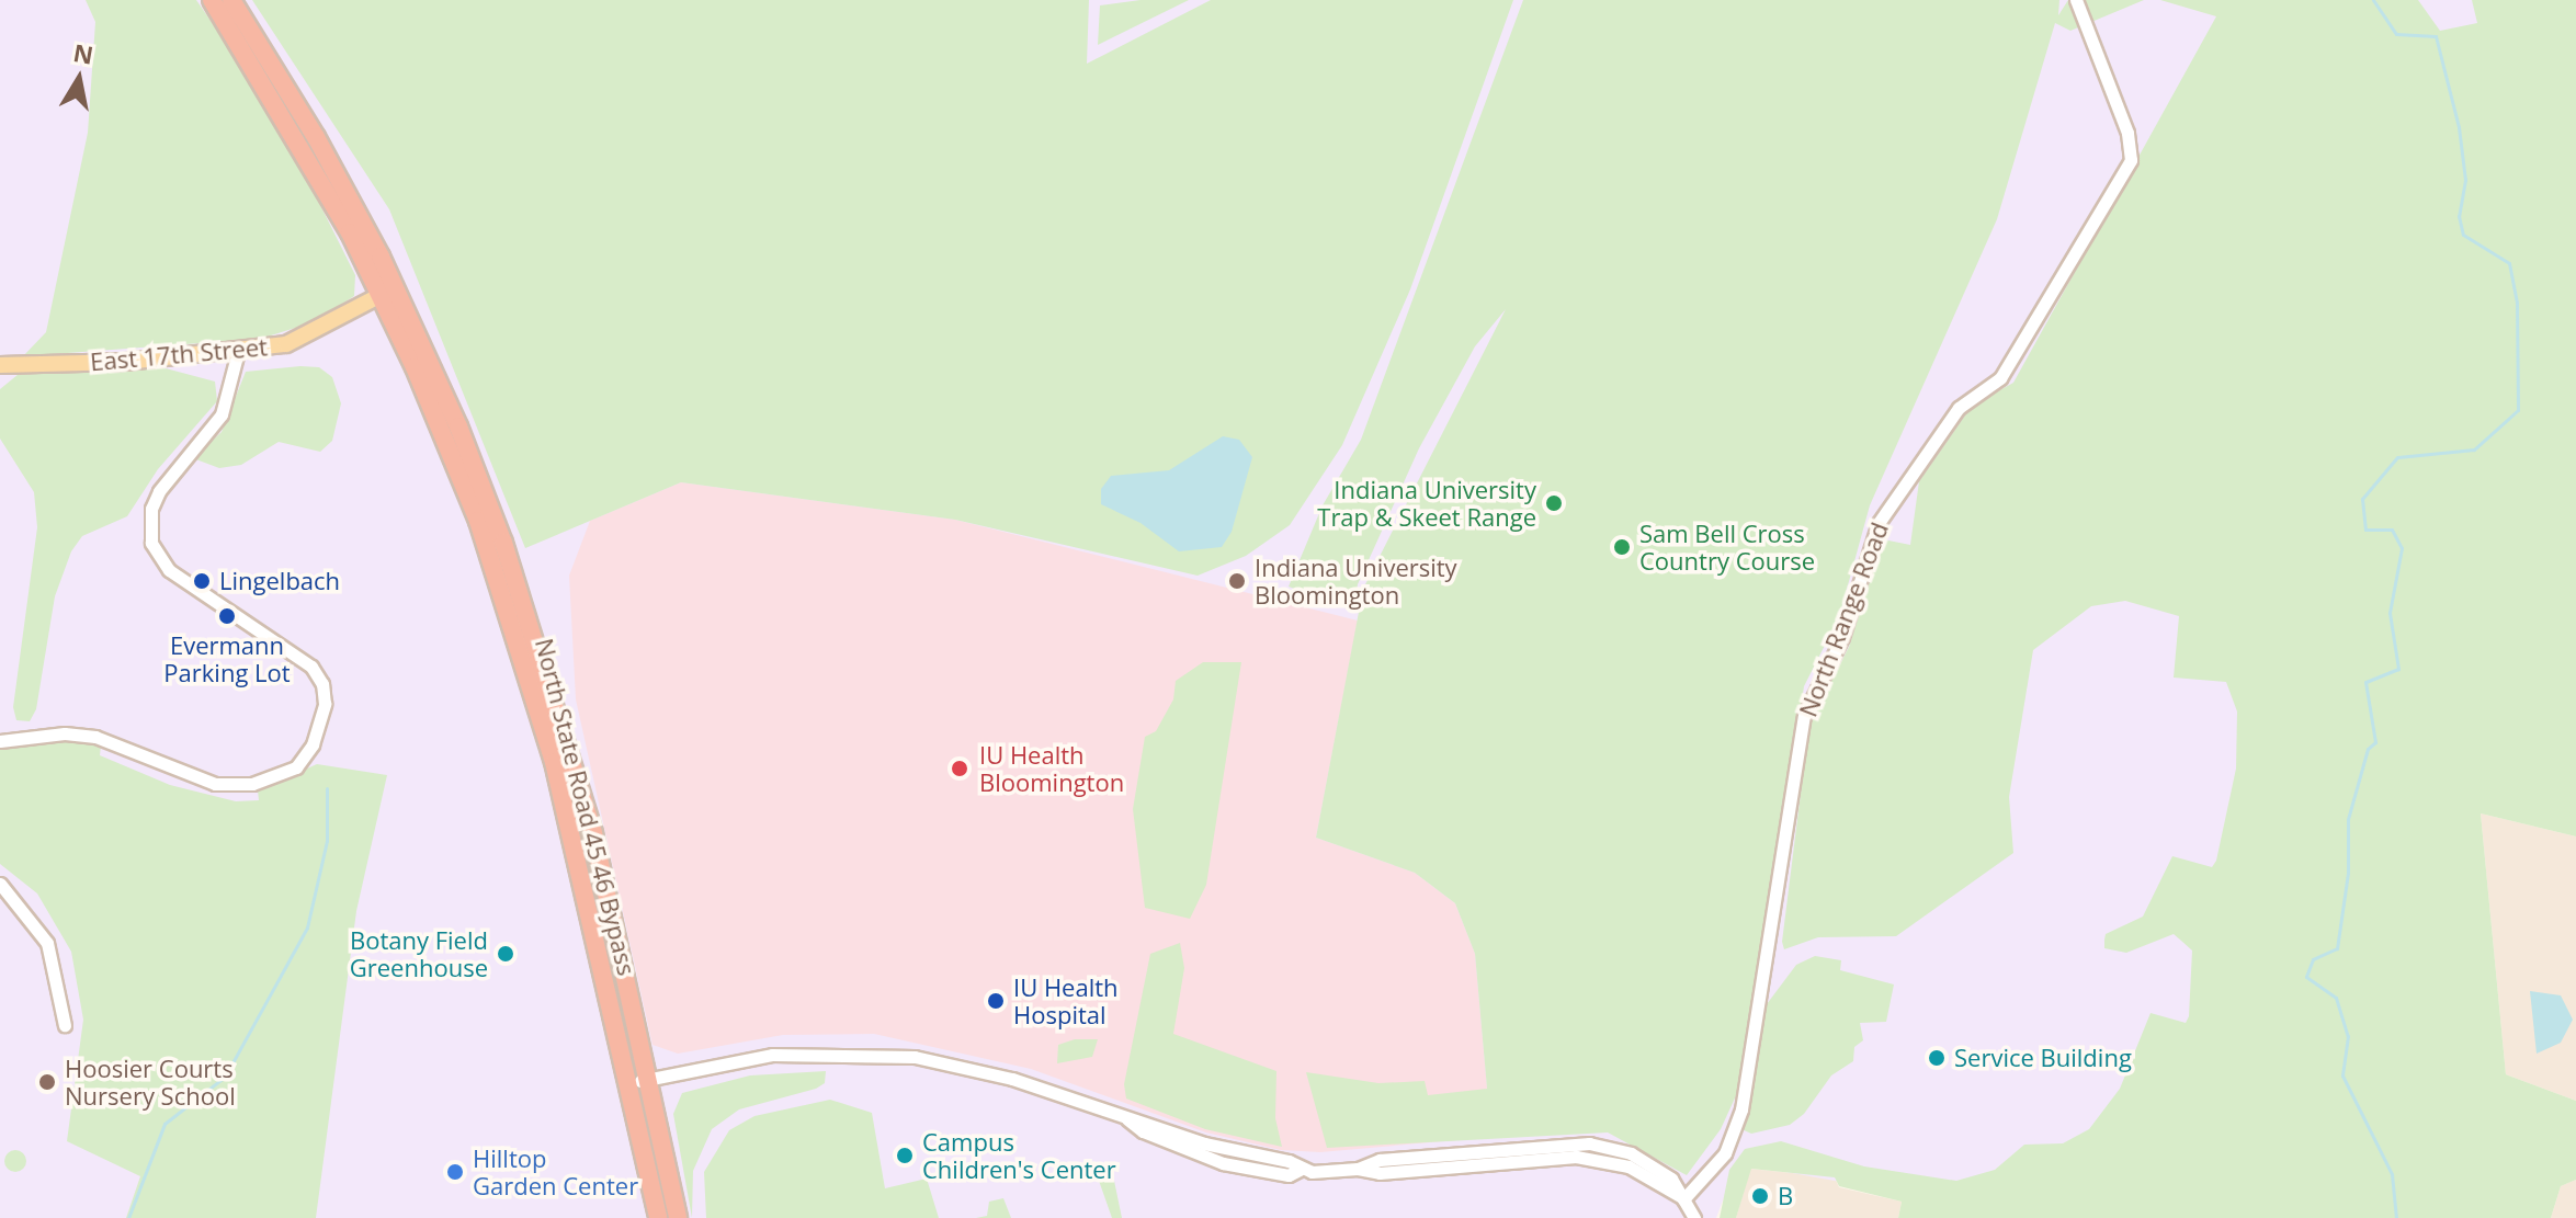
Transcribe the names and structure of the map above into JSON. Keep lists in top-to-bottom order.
{
  "streets": {
    "highway": ["North State Road 45 46 Bypass"],
    "main road": ["East 17th Street"],
    "street": ["North Range Road"]
  },
  "crossings": [
    ["East 17th Street", "North State Road 45 46 Bypass"]
  ],
  "places": [
    "Indiana University Trap & Skeet Range",
    "Sam Bell Cross Country Course",
    "Lingelbach",
    "Indiana University Bloomington",
    "Evermann Parking Lot",
    "IU Health Bloomington",
    "Botany Field Greenhouse",
    "IU Health Hospital",
    "Service Building",
    "Hoosier Courts Nursery School",
    "Campus Children's Center",
    "Hilltop Garden Center",
    "B"
  ],
  "north": "top"
}
